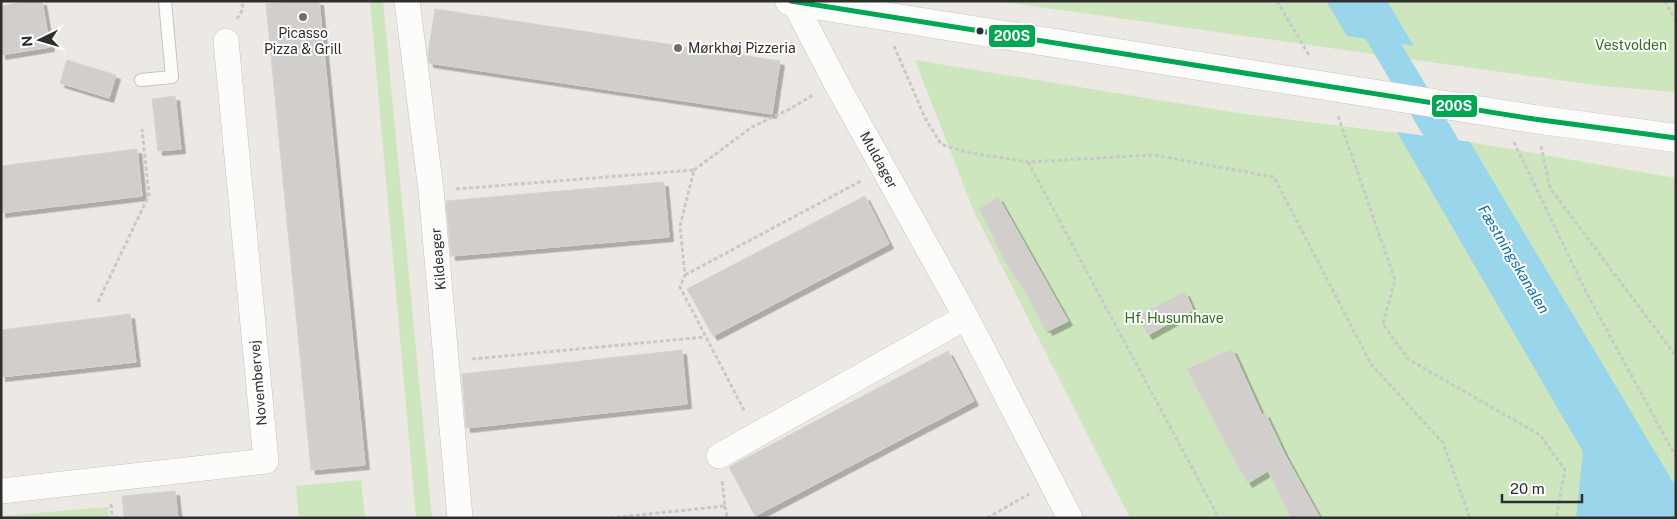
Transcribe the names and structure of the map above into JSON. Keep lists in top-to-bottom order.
{
  "streets": {
    "street": ["Muldager", "Kildeager", "Novembervej"]
  },
  "water": ["Fæstningskanalen"],
  "parks": ["Vestvolden", "Hf. Husumhave"],
  "places": ["Picasso Pizza & Grill", "Mørkhøj Pizzeria"],
  "lines": ["transit line 200S"],
  "scale_bar": "20 m",
  "north": "left"
}
